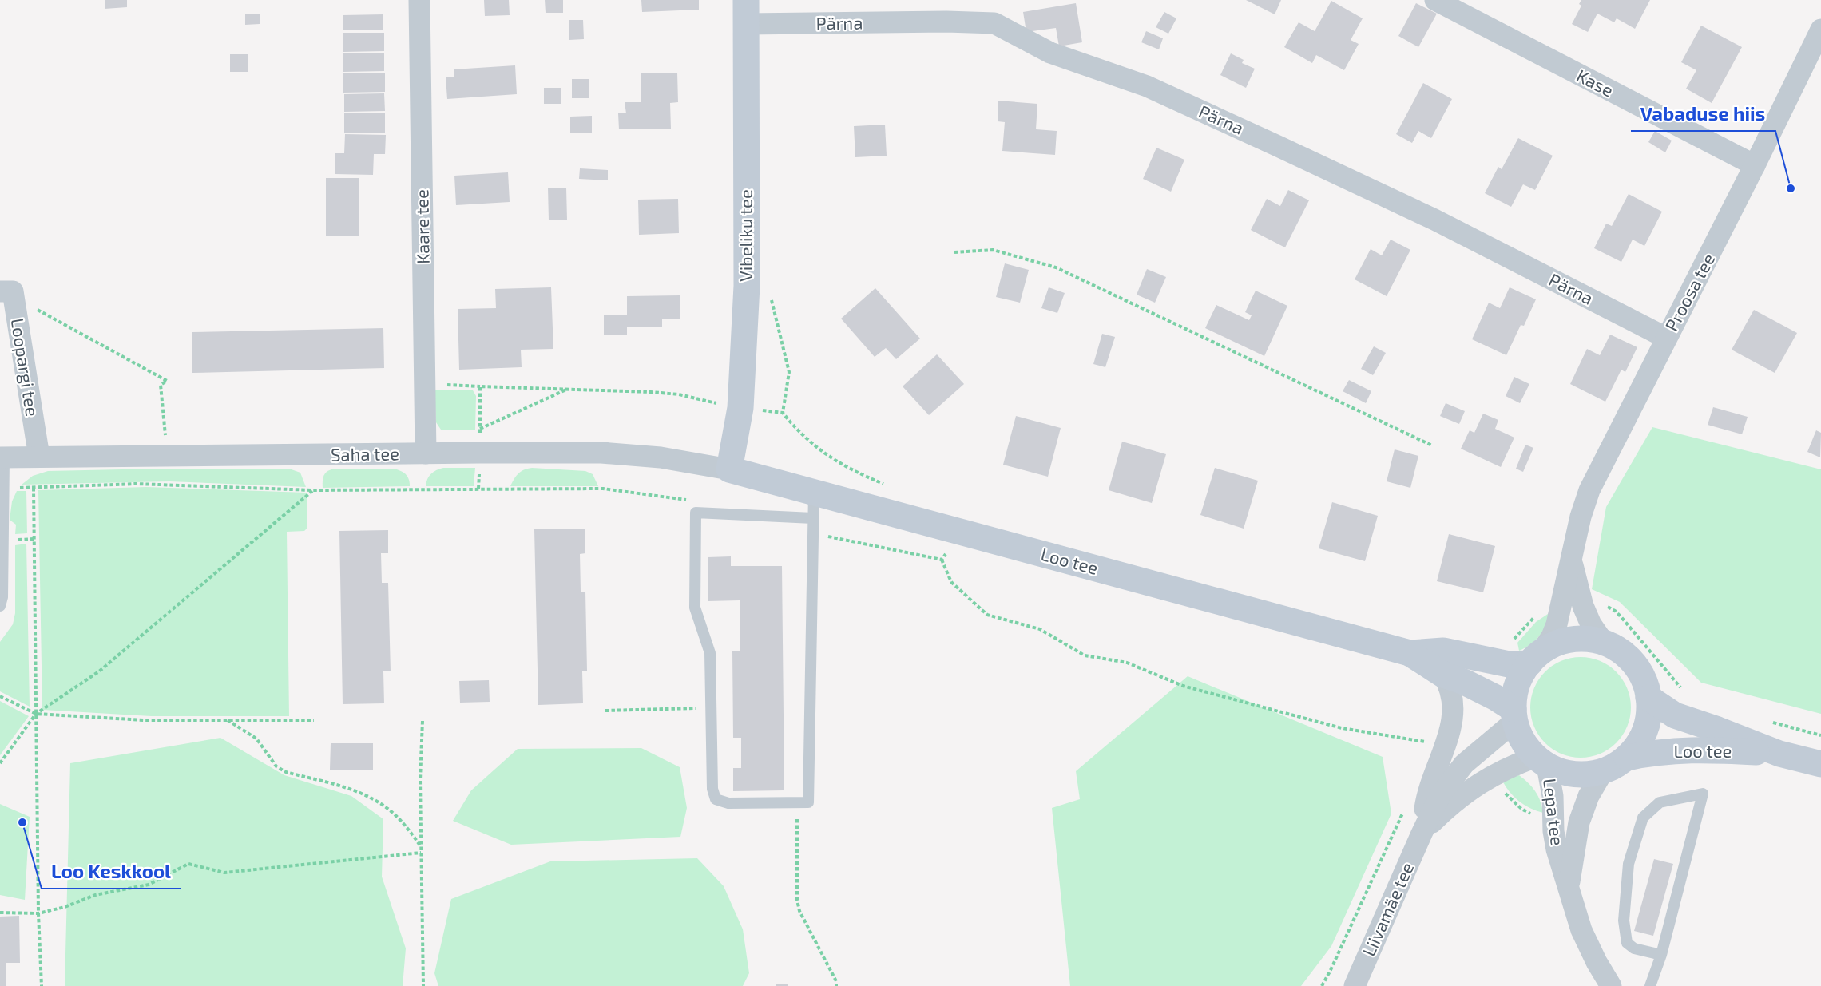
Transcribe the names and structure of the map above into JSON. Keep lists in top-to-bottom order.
{
  "streets": {
    "street": [
      "Pärna",
      "Kase",
      "Kaare tee",
      "Vibeliku tee",
      "Proosa tee",
      "Loopargi tee",
      "Saha tee",
      "Loo tee",
      "Lepa tee",
      "Liivamäe tee"
    ]
  },
  "crossings": [
    ["Pärna", "Vibeliku tee"],
    ["Pärna", "Proosa tee"],
    ["Kase", "Proosa tee"],
    ["Kaare tee", "Saha tee"],
    ["Vibeliku tee", "Saha tee"],
    ["Vibeliku tee", "Loo tee"],
    ["Proosa tee", "Loo tee"],
    ["Proosa tee", "Lepa tee"],
    ["Proosa tee", "Liivamäe tee"],
    ["Loopargi tee", "Saha tee"],
    ["Saha tee", "Loo tee"],
    ["Loo tee", "Lepa tee"],
    ["Loo tee", "Liivamäe tee"],
    ["Lepa tee", "Liivamäe tee"]
  ],
  "places": ["Vabaduse hiis", "Loo Keskkool"]
}
